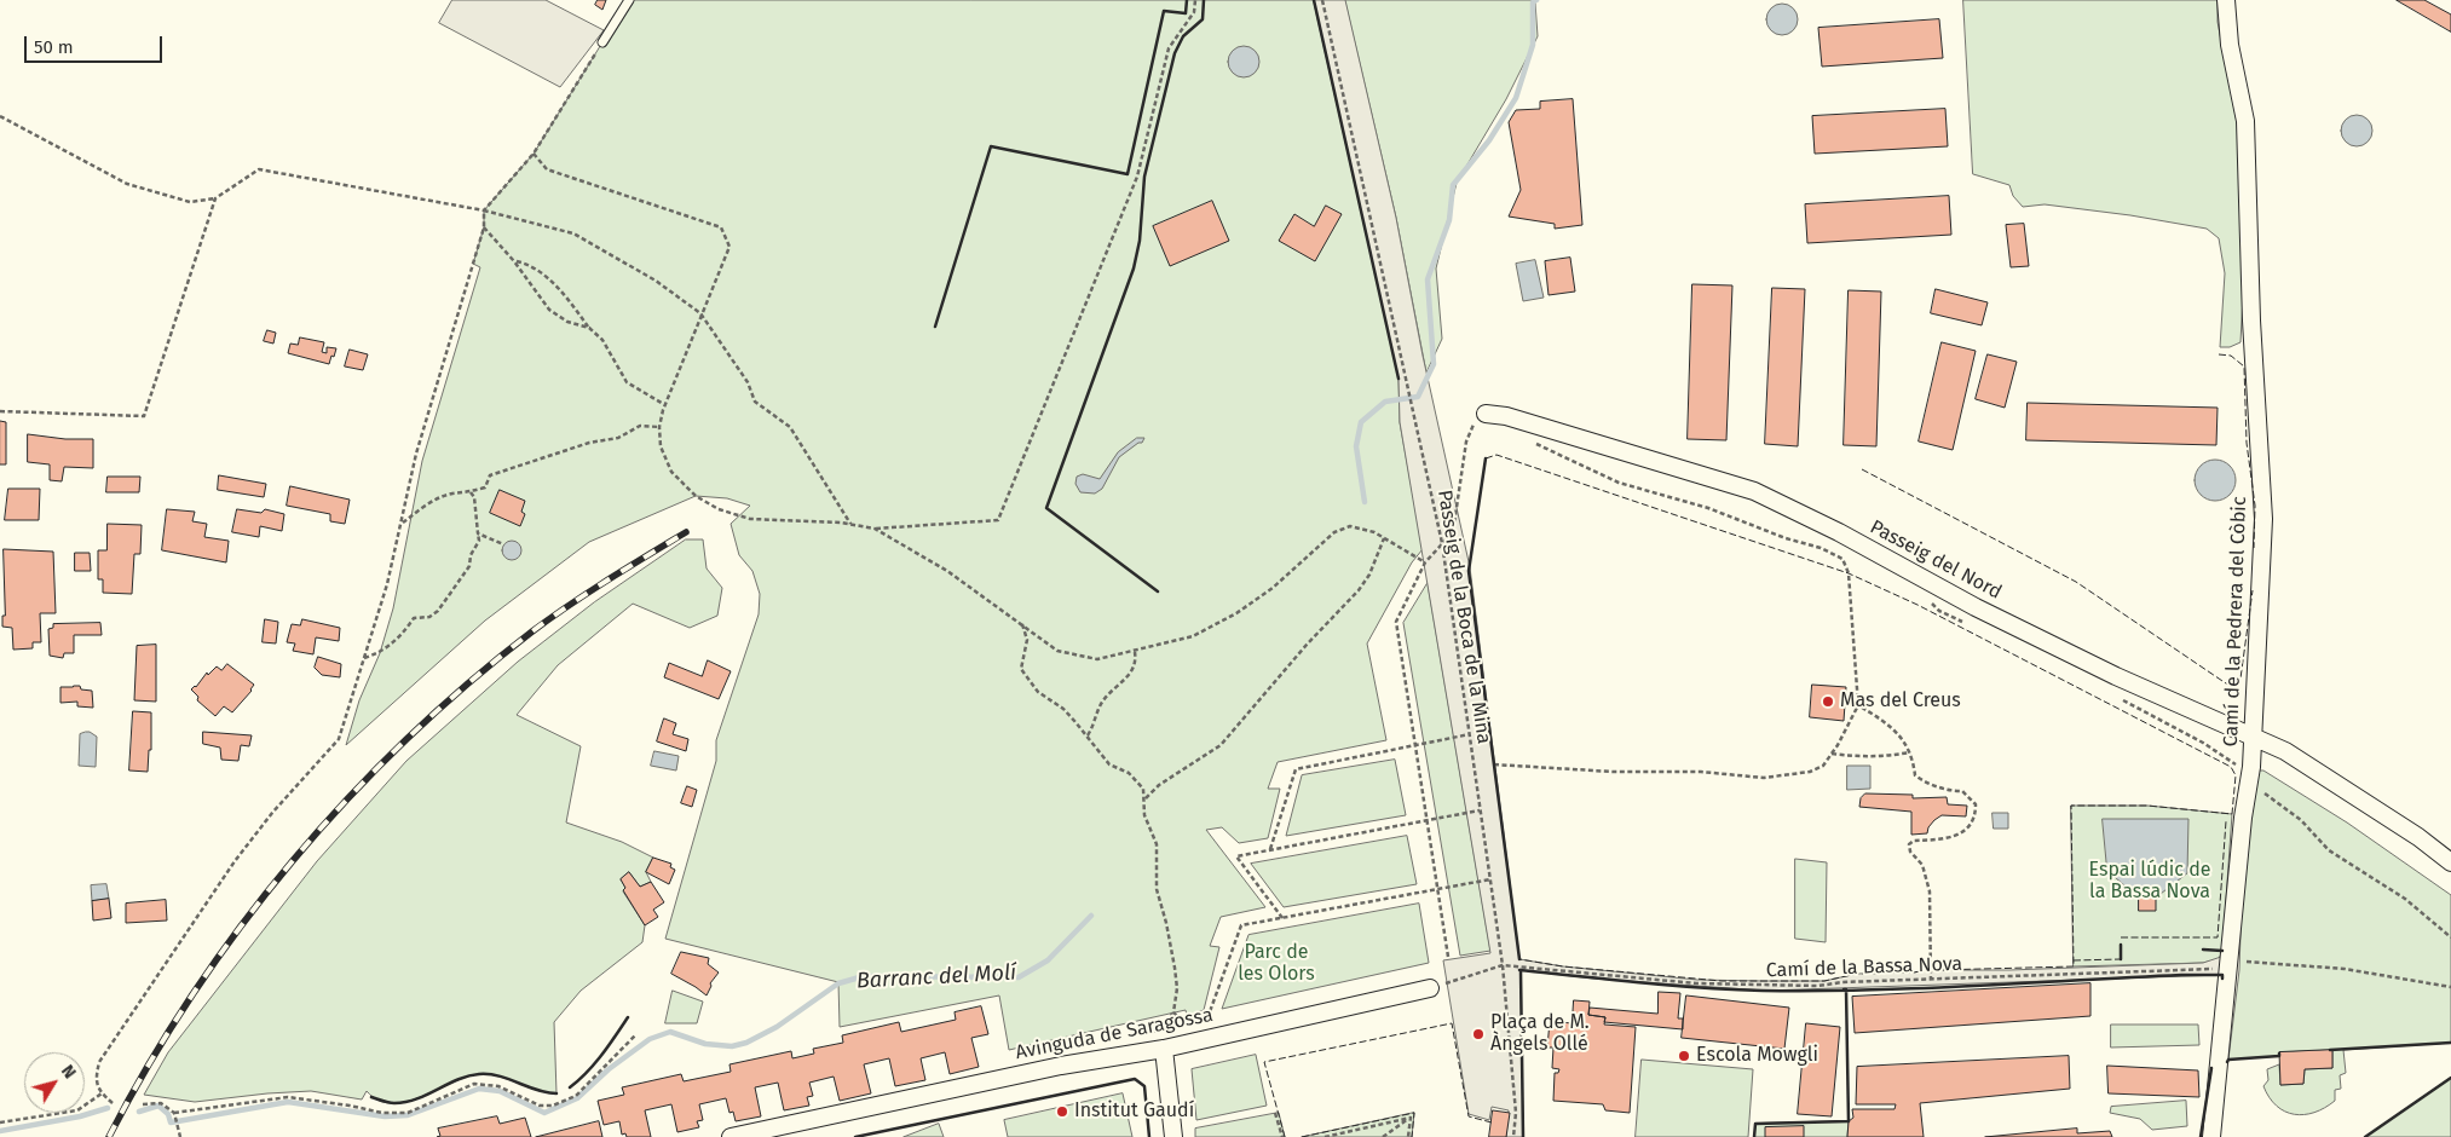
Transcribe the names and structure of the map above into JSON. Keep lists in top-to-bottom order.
{
  "streets": {
    "street": ["Passeig del Nord", "Camí de la Pedrera del Còbic", "Avinguda de Saragossa"],
    "path": ["Passeig de la Boca de la Mina", "Camí de la Bassa Nova"]
  },
  "crossings": [
    ["Passeig del Nord", "Camí de la Pedrera del Còbic"],
    ["Passeig de la Boca de la Mina", "Camí de la Bassa Nova"],
    ["Camí de la Pedrera del Còbic", "Camí de la Bassa Nova"]
  ],
  "water": ["Barranc del Molí"],
  "parks": ["Espai lúdic de la Bassa Nova", "Parc de les Olors"],
  "places": [
    "Mas del Creus",
    "Plaça de M. Àngels Ollé",
    "Escola Mowgli",
    "Institut Gaudí"
  ],
  "scale_bar": "50 m",
  "north": "top right"
}
